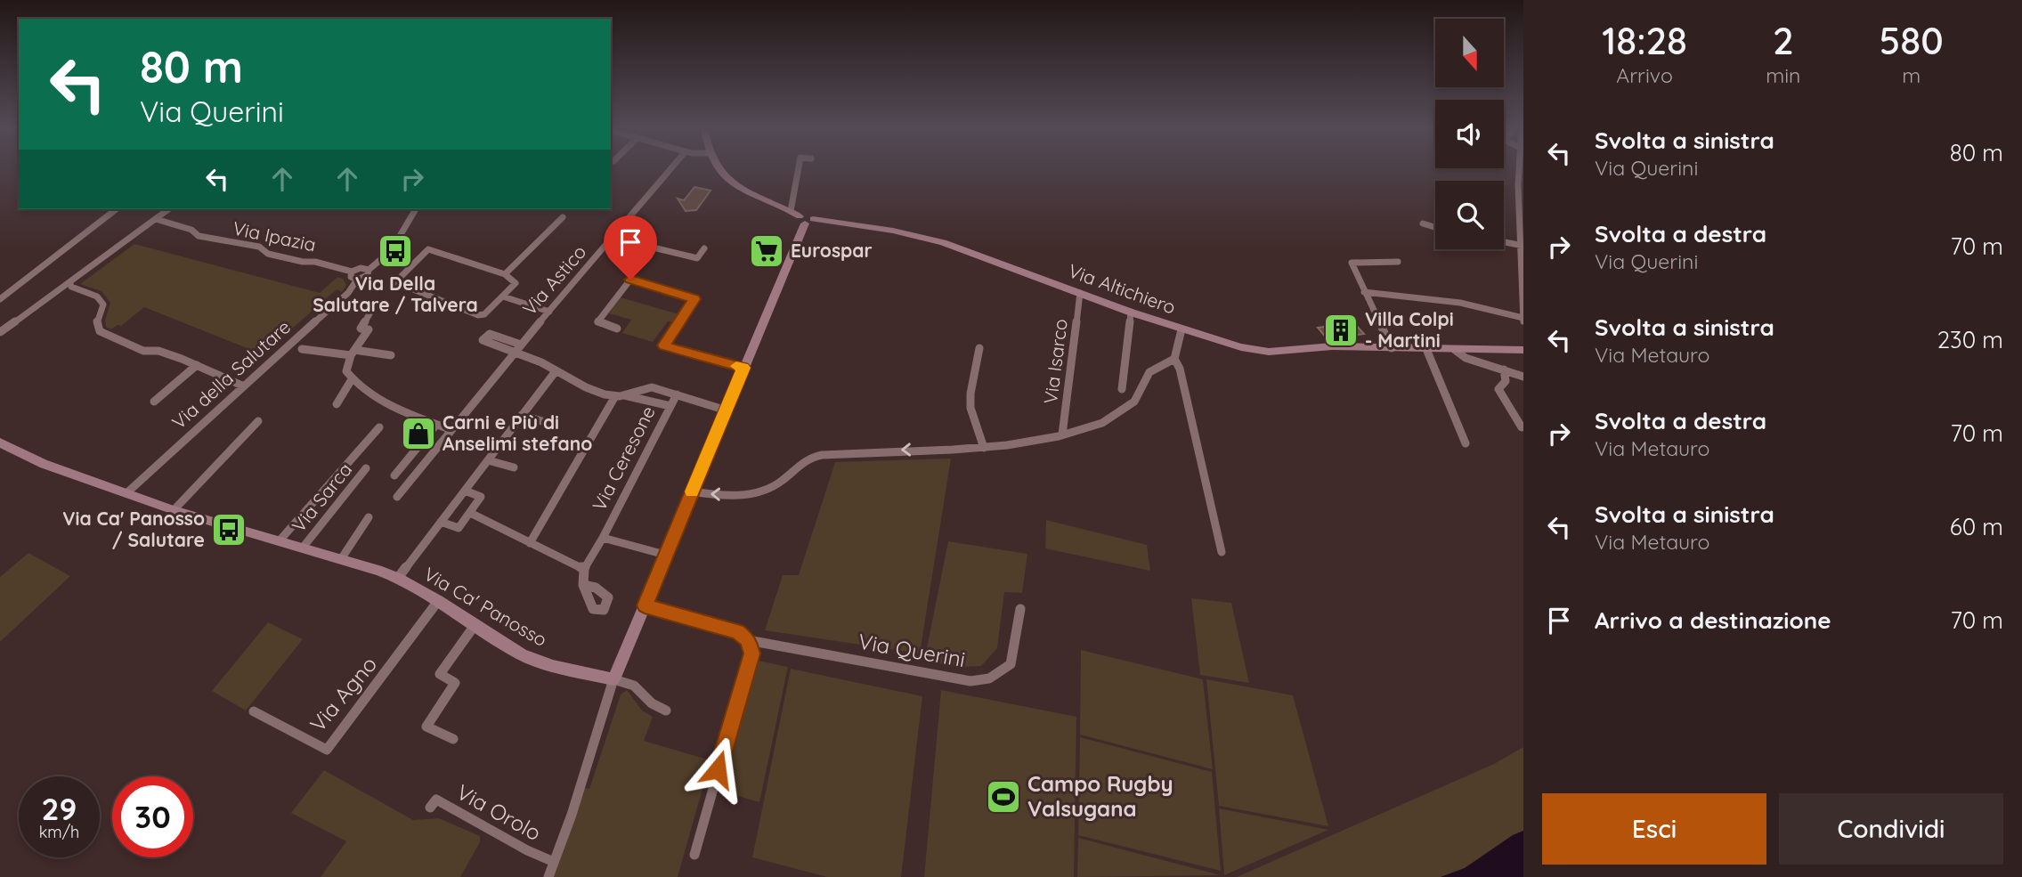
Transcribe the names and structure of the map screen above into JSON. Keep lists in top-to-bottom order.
{
  "streets": {
    "street": [
      "Via Ipazia",
      "Via Astico",
      "Via Altichiero",
      "Via Isarco",
      "Via della Salutare",
      "Via Ceresone",
      "Via Sarca",
      "Via Ca' Panosso",
      "Via Querini",
      "Via Agno",
      "Via Orolo"
    ]
  },
  "crossings": [
    ["Via Ipazia", "Via della Salutare"],
    ["Via Altichiero", "Via Isarco"],
    ["Via della Salutare", "Via Ca' Panosso"],
    ["Via Sarca", "Via Ca' Panosso"],
    ["Via Ca' Panosso", "Via Agno"]
  ],
  "places": {
    "bus stop": ["Via Della Salutare / Talvera", "Via Ca' Panosso / Salutare"],
    "supermarket": ["Eurospar"],
    "building": ["Villa Colpi - Martini"],
    "shop": ["Carni e Più di Anselimi stefano"],
    "sports": ["Campo Rugby Valsugana"]
  },
  "north": "bottom",
  "page": {
    "eta": [
      "18:28",
      "Arrivo",
      "2",
      "min",
      "580",
      "m"
    ],
    "turn": ["80 m", "Via Querini"],
    "list": [
      {
        "name": "Svolta a sinistra",
        "note": "Via Querini",
        "value": "80 m"
      },
      {
        "name": "Svolta a destra",
        "note": "Via Querini",
        "value": "70 m"
      },
      {
        "name": "Svolta a sinistra",
        "note": "Via Metauro",
        "value": "230 m"
      },
      {
        "name": "Svolta a destra",
        "note": "Via Metauro",
        "value": "70 m"
      },
      {
        "name": "Svolta a sinistra",
        "note": "Via Metauro",
        "value": "60 m"
      },
      {
        "name": "Arrivo a destinazione",
        "value": "70 m"
      }
    ],
    "speed": "29 km/h",
    "limit": "30",
    "buttons": ["Esci", "Condividi"]
  }
}
